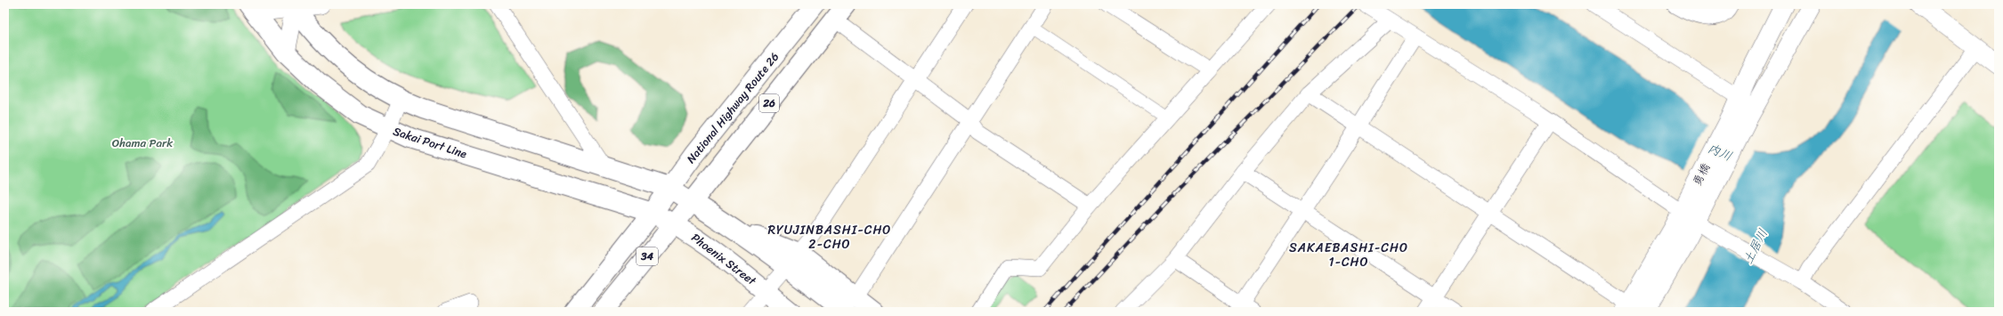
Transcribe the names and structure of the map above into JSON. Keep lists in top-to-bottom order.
{
  "streets": {
    "main road": [
      "26",
      "National Highway Route 26",
      "Sakai Port Line",
      "34",
      "Phoenix Street"
    ],
    "street": ["勇橋"]
  },
  "crossings": [
    ["26", "34"],
    ["National Highway Route 26", "Sakai Port Line"],
    ["National Highway Route 26", "34"],
    ["National Highway Route 26", "Phoenix Street"],
    ["Sakai Port Line", "34"],
    ["Sakai Port Line", "Phoenix Street"],
    ["34", "Phoenix Street"]
  ],
  "districts": ["RYUJINBASHI-CHO 2-CHO", "SAKAEBASHI-CHO 1-CHO"],
  "water": ["内川", "土居川"],
  "parks": ["Ohama Park"]
}
